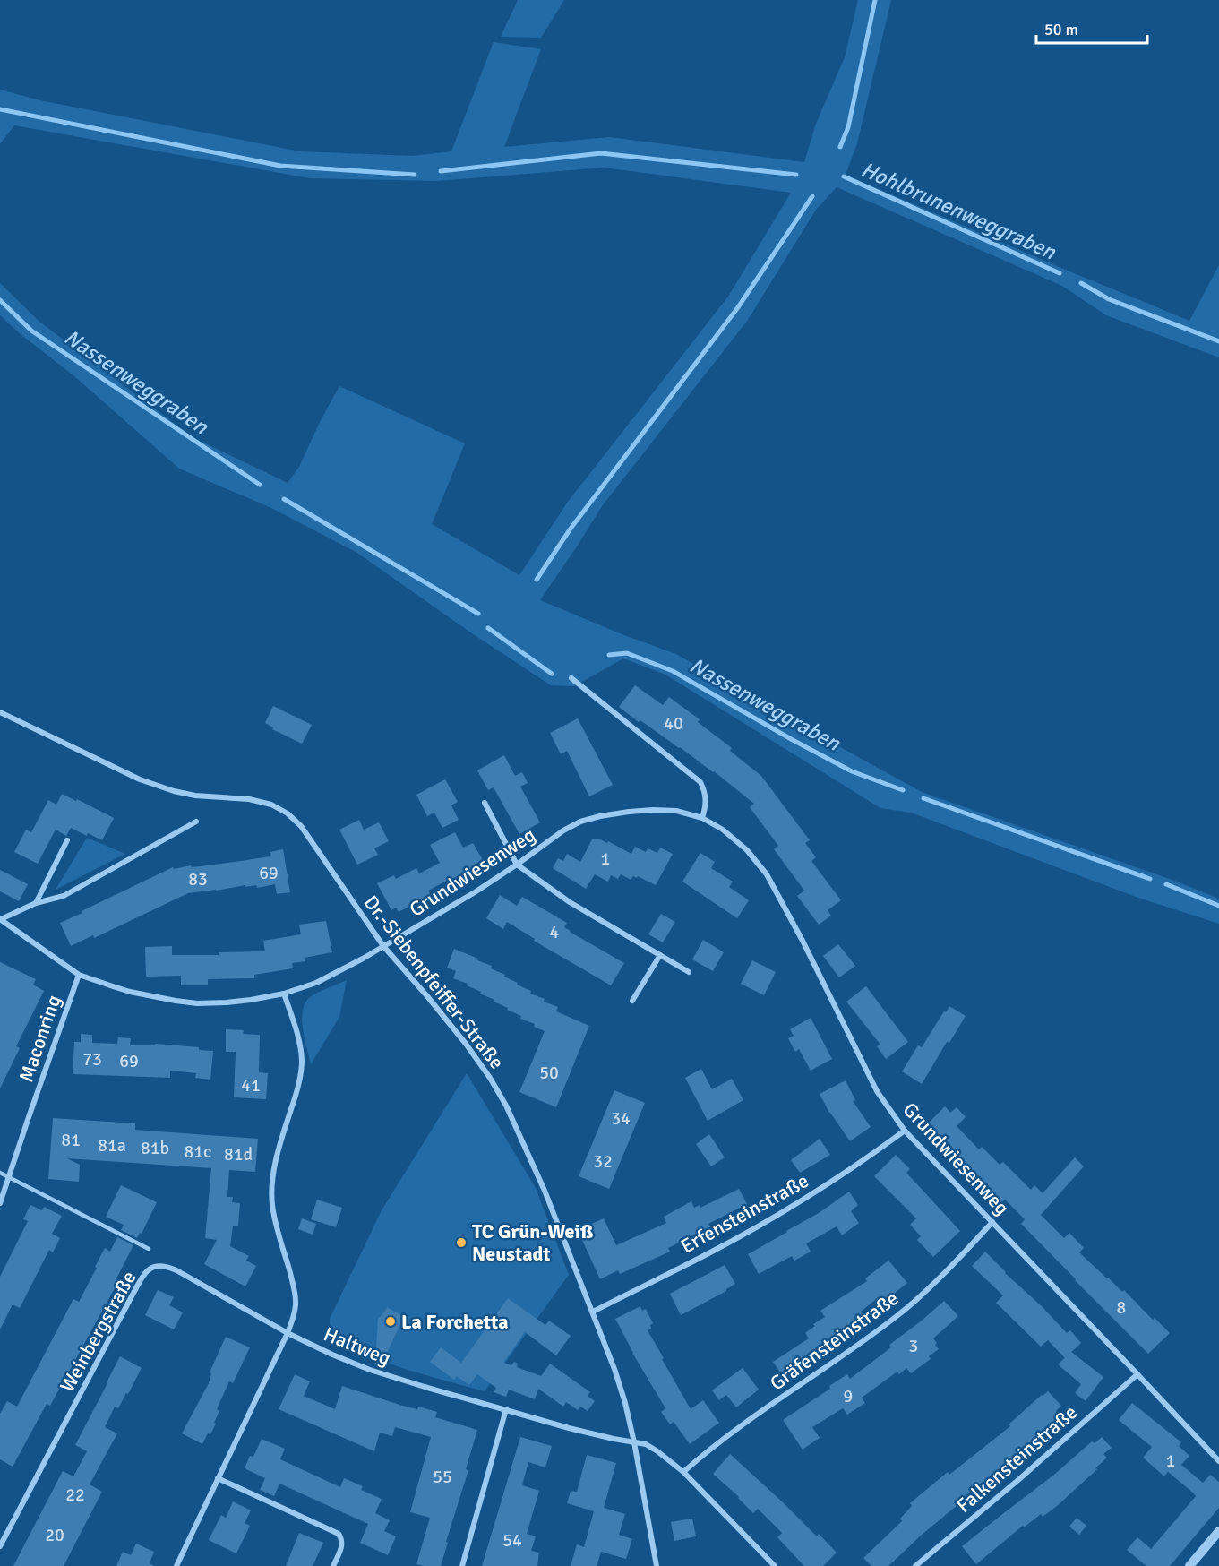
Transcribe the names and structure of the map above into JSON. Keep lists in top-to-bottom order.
{
  "streets": {
    "street": [
      "Grundwiesenweg",
      "Dr.-Siebenpfeiffer-Straße",
      "Maconring",
      "Erfensteinstraße",
      "Weinbergstraße",
      "Gräfensteinstraße",
      "Haltweg",
      "Falkensteinstraße"
    ]
  },
  "crossings": [
    ["Grundwiesenweg", "Dr.-Siebenpfeiffer-Straße"],
    ["Grundwiesenweg", "Maconring"],
    ["Grundwiesenweg", "Erfensteinstraße"],
    ["Grundwiesenweg", "Gräfensteinstraße"],
    ["Grundwiesenweg", "Falkensteinstraße"],
    ["Dr.-Siebenpfeiffer-Straße", "Erfensteinstraße"],
    ["Dr.-Siebenpfeiffer-Straße", "Haltweg"],
    ["Weinbergstraße", "Haltweg"]
  ],
  "water": ["Hohlbrunenweggraben", "Nassenweggraben"],
  "places": ["TC Grün-Weiß Neustadt", "La Forchetta"],
  "house_numbers": [
    "40",
    "1",
    "69",
    "83",
    "4",
    "73",
    "69",
    "50",
    "41",
    "34",
    "81",
    "81a",
    "81b",
    "81c",
    "81d",
    "32",
    "8",
    "3",
    "9",
    "1",
    "55",
    "22",
    "20",
    "54"
  ],
  "scale_bar": "50 m"
}
